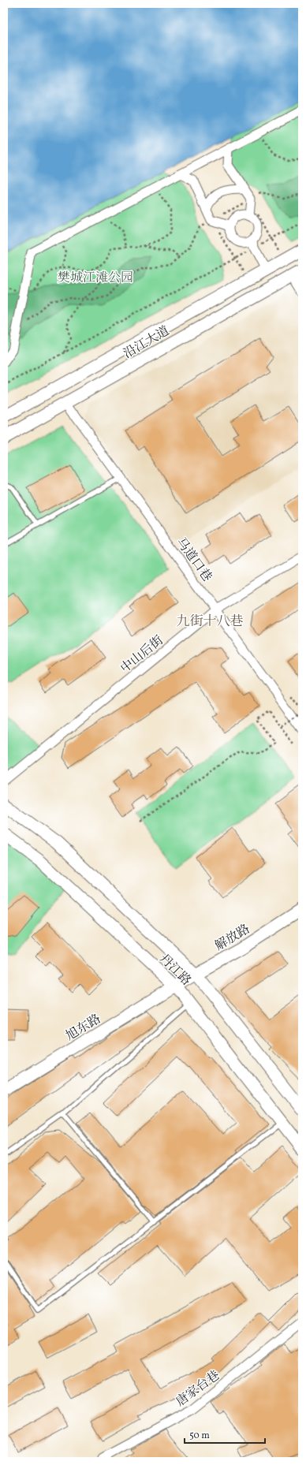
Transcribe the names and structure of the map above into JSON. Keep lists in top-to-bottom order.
{
  "streets": {
    "main road": [
      "沿江大道",
      "解放路",
      "丹江路",
      "旭东路"
    ],
    "street": ["马道口巷", "中山后街", "唐家台巷"]
  },
  "crossings": [
    ["沿江大道", "马道口巷"],
    ["马道口巷", "中山后街"],
    ["解放路", "丹江路"],
    ["解放路", "旭东路"],
    ["丹江路", "旭东路"]
  ],
  "districts": ["九街十八巷"],
  "parks": ["樊城江滩公园"],
  "scale_bar": "50 m"
}
